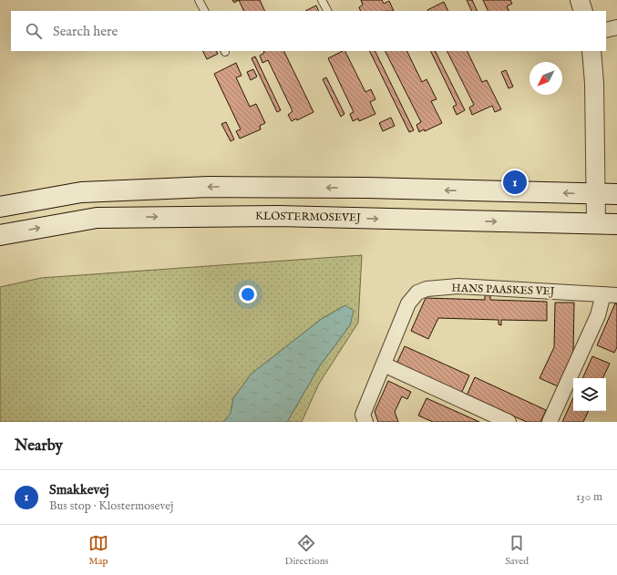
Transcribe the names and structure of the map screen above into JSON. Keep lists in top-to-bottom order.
{
  "streets": {
    "main road": ["KLOSTERMOSEVEJ"],
    "street": ["HANS PAASKES VEJ"]
  },
  "north": "bottom left",
  "page": {
    "search": "Search here",
    "pins": "1",
    "heading": "Nearby",
    "list": [
      {
        "mark": "1",
        "name": "Smakkevej",
        "note": "Bus stop · Klostermosevej",
        "value": "130 m"
      }
    ],
    "nav": ["Map", "Directions", "Saved"]
  }
}
